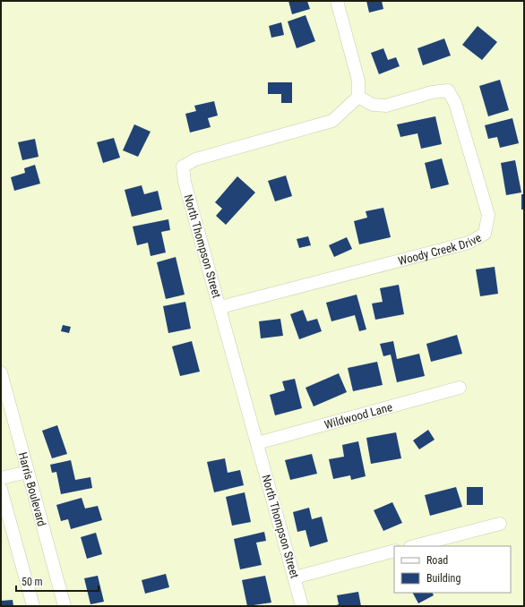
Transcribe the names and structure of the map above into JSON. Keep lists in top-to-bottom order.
{
  "streets": {
    "street": [
      "North Thompson Street",
      "Woody Creek Drive",
      "Wildwood Lane",
      "Harris Boulevard"
    ]
  },
  "crossings": [
    ["North Thompson Street", "Woody Creek Drive"],
    ["North Thompson Street", "Wildwood Lane"]
  ],
  "legend": ["Road", "Building"],
  "scale_bar": "50 m"
}
